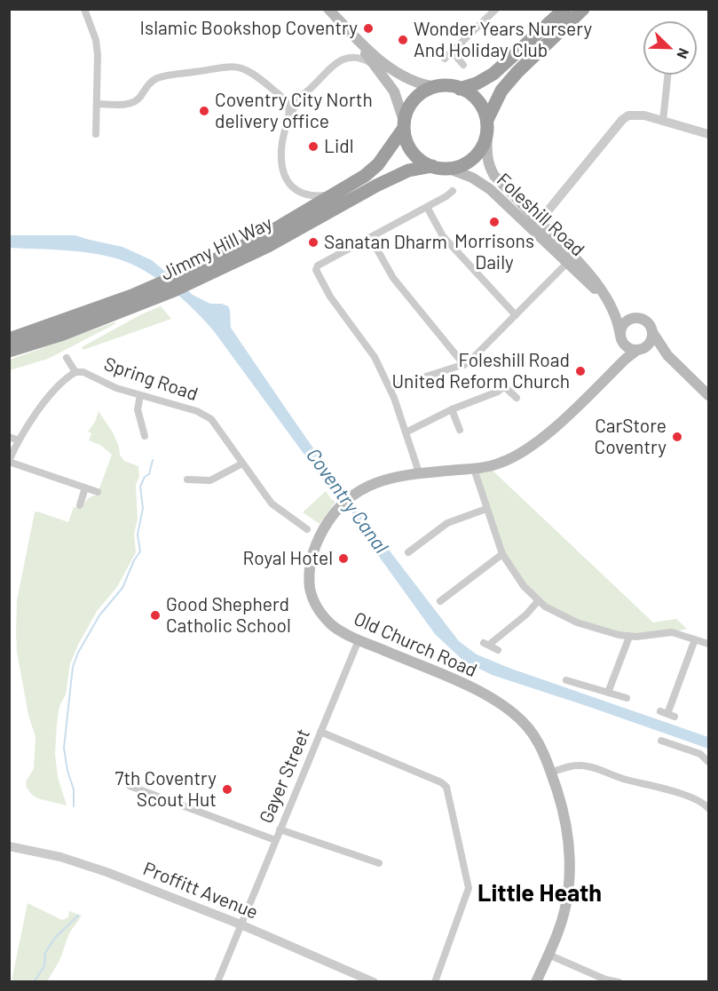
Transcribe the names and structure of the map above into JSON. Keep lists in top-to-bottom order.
{
  "streets": {
    "highway": ["Jimmy Hill Way"],
    "main road": ["Foleshill Road", "Old Church Road"],
    "street": ["Spring Road", "Gayer Street", "Proffitt Avenue"]
  },
  "crossings": [
    ["Foleshill Road", "Jimmy Hill Way"],
    ["Foleshill Road", "Old Church Road"],
    ["Old Church Road", "Gayer Street"],
    ["Gayer Street", "Proffitt Avenue"]
  ],
  "districts": ["Little Heath"],
  "water": ["Coventry Canal"],
  "places": [
    "Islamic Bookshop Coventry",
    "Wonder Years Nursery And Holiday Club",
    "Coventry City North delivery office",
    "Lidl",
    "Morrisons Daily",
    "Sanatan Dharm",
    "Foleshill Road United Reform Church",
    "CarStore Coventry",
    "Royal Hotel",
    "Good Shepherd Catholic School",
    "7th Coventry Scout Hut"
  ],
  "north": "bottom right"
}
